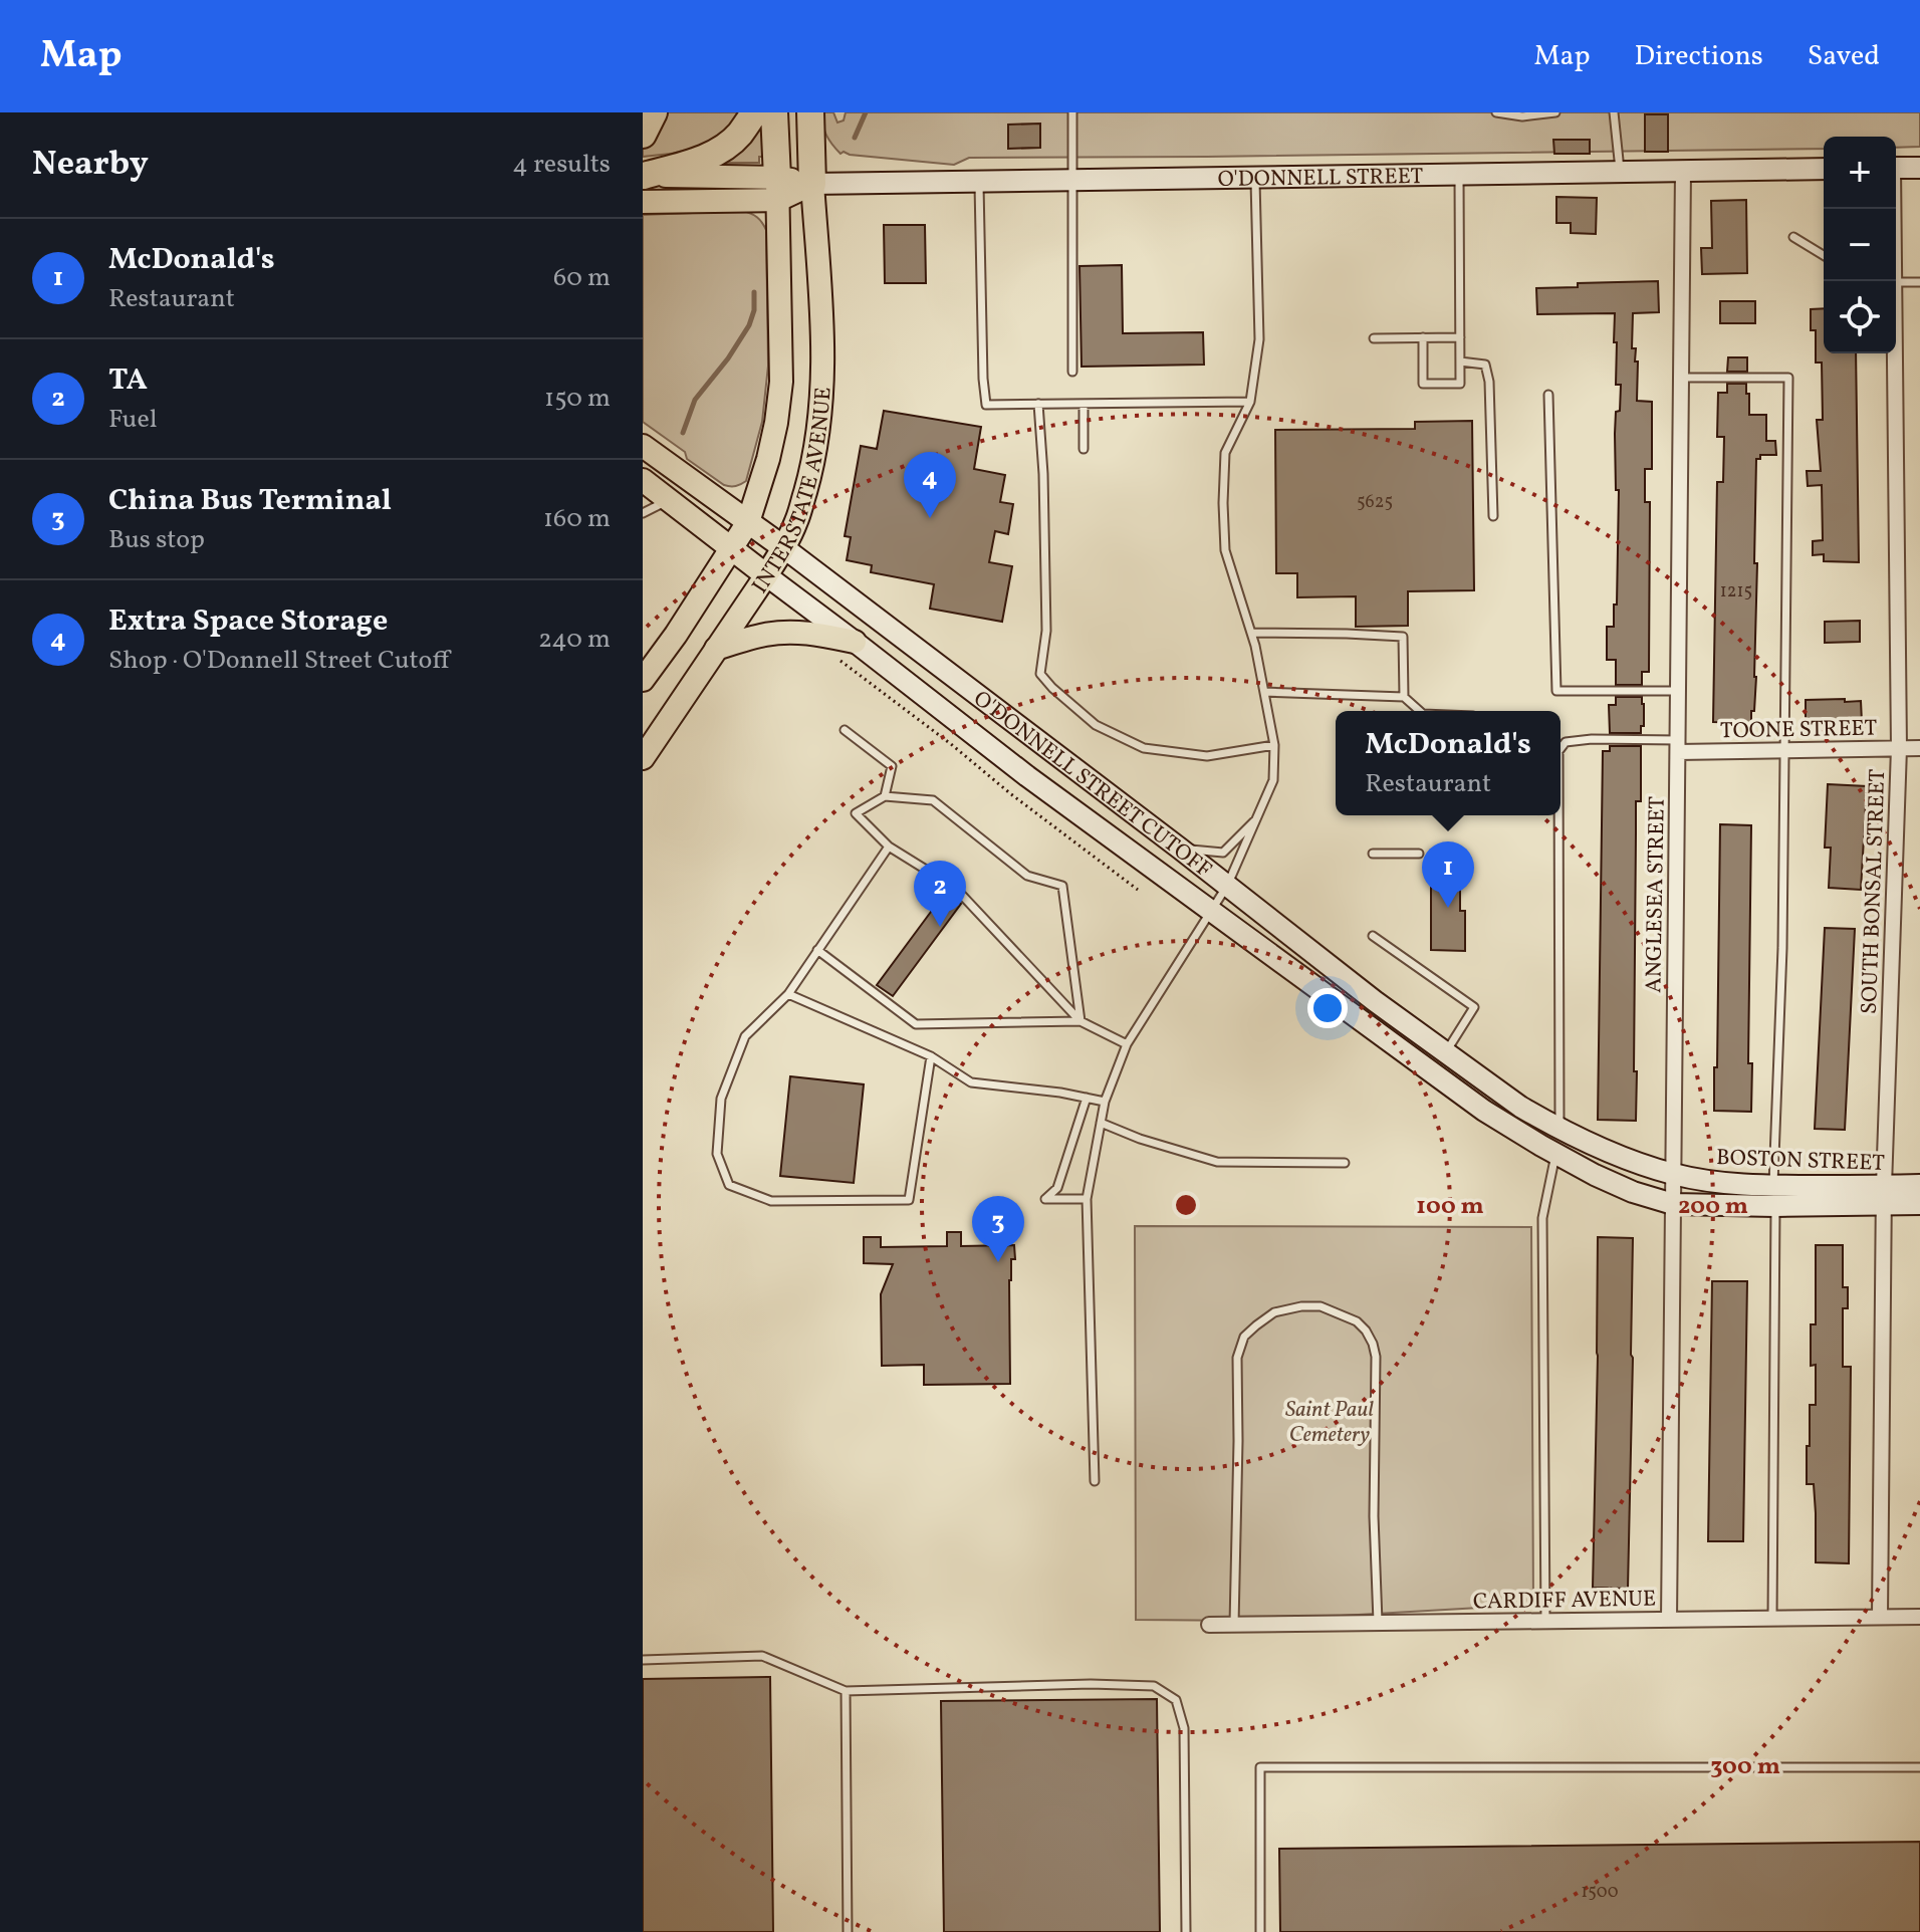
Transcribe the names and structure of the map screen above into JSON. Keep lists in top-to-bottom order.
{
  "streets": {
    "main road": [
      "O'DONNELL STREET",
      "INTERSTATE AVENUE",
      "O'DONNELL STREET CUTOFF",
      "BOSTON STREET"
    ],
    "street": [
      "TOONE STREET",
      "SOUTH BONSAL STREET",
      "ANGLESEA STREET",
      "CARDIFF AVENUE"
    ]
  },
  "crossings": [
    ["O'DONNELL STREET", "INTERSTATE AVENUE"],
    ["O'DONNELL STREET", "ANGLESEA STREET"],
    ["INTERSTATE AVENUE", "O'DONNELL STREET CUTOFF"],
    ["TOONE STREET", "SOUTH BONSAL STREET"],
    ["TOONE STREET", "ANGLESEA STREET"],
    ["O'DONNELL STREET CUTOFF", "BOSTON STREET"],
    ["SOUTH BONSAL STREET", "BOSTON STREET"],
    ["SOUTH BONSAL STREET", "CARDIFF AVENUE"],
    ["ANGLESEA STREET", "BOSTON STREET"],
    ["ANGLESEA STREET", "CARDIFF AVENUE"]
  ],
  "parks": ["Saint Paul Cemetery"],
  "house_numbers": ["5625", "1215", "1500"],
  "page": {
    "header": "Map",
    "nav": ["Map", "Directions", "Saved"],
    "heading": ["Nearby", "4 results"],
    "map_buttons": ["+", "−"],
    "list": [
      {
        "mark": "1",
        "name": "McDonald's",
        "note": "Restaurant",
        "value": "60 m"
      },
      {
        "mark": "2",
        "name": "TA",
        "note": "Fuel",
        "value": "150 m"
      },
      {
        "mark": "3",
        "name": "China Bus Terminal",
        "note": "Bus stop",
        "value": "160 m"
      },
      {
        "mark": "4",
        "name": "Extra Space Storage",
        "note": "Shop · O'Donnell Street Cutoff",
        "value": "240 m"
      }
    ],
    "pins": [
      "4",
      "1",
      "2",
      "3"
    ],
    "popup": ["McDonald's", "Restaurant"]
  },
  "rings": ["100 m", "200 m", "300 m"]
}
